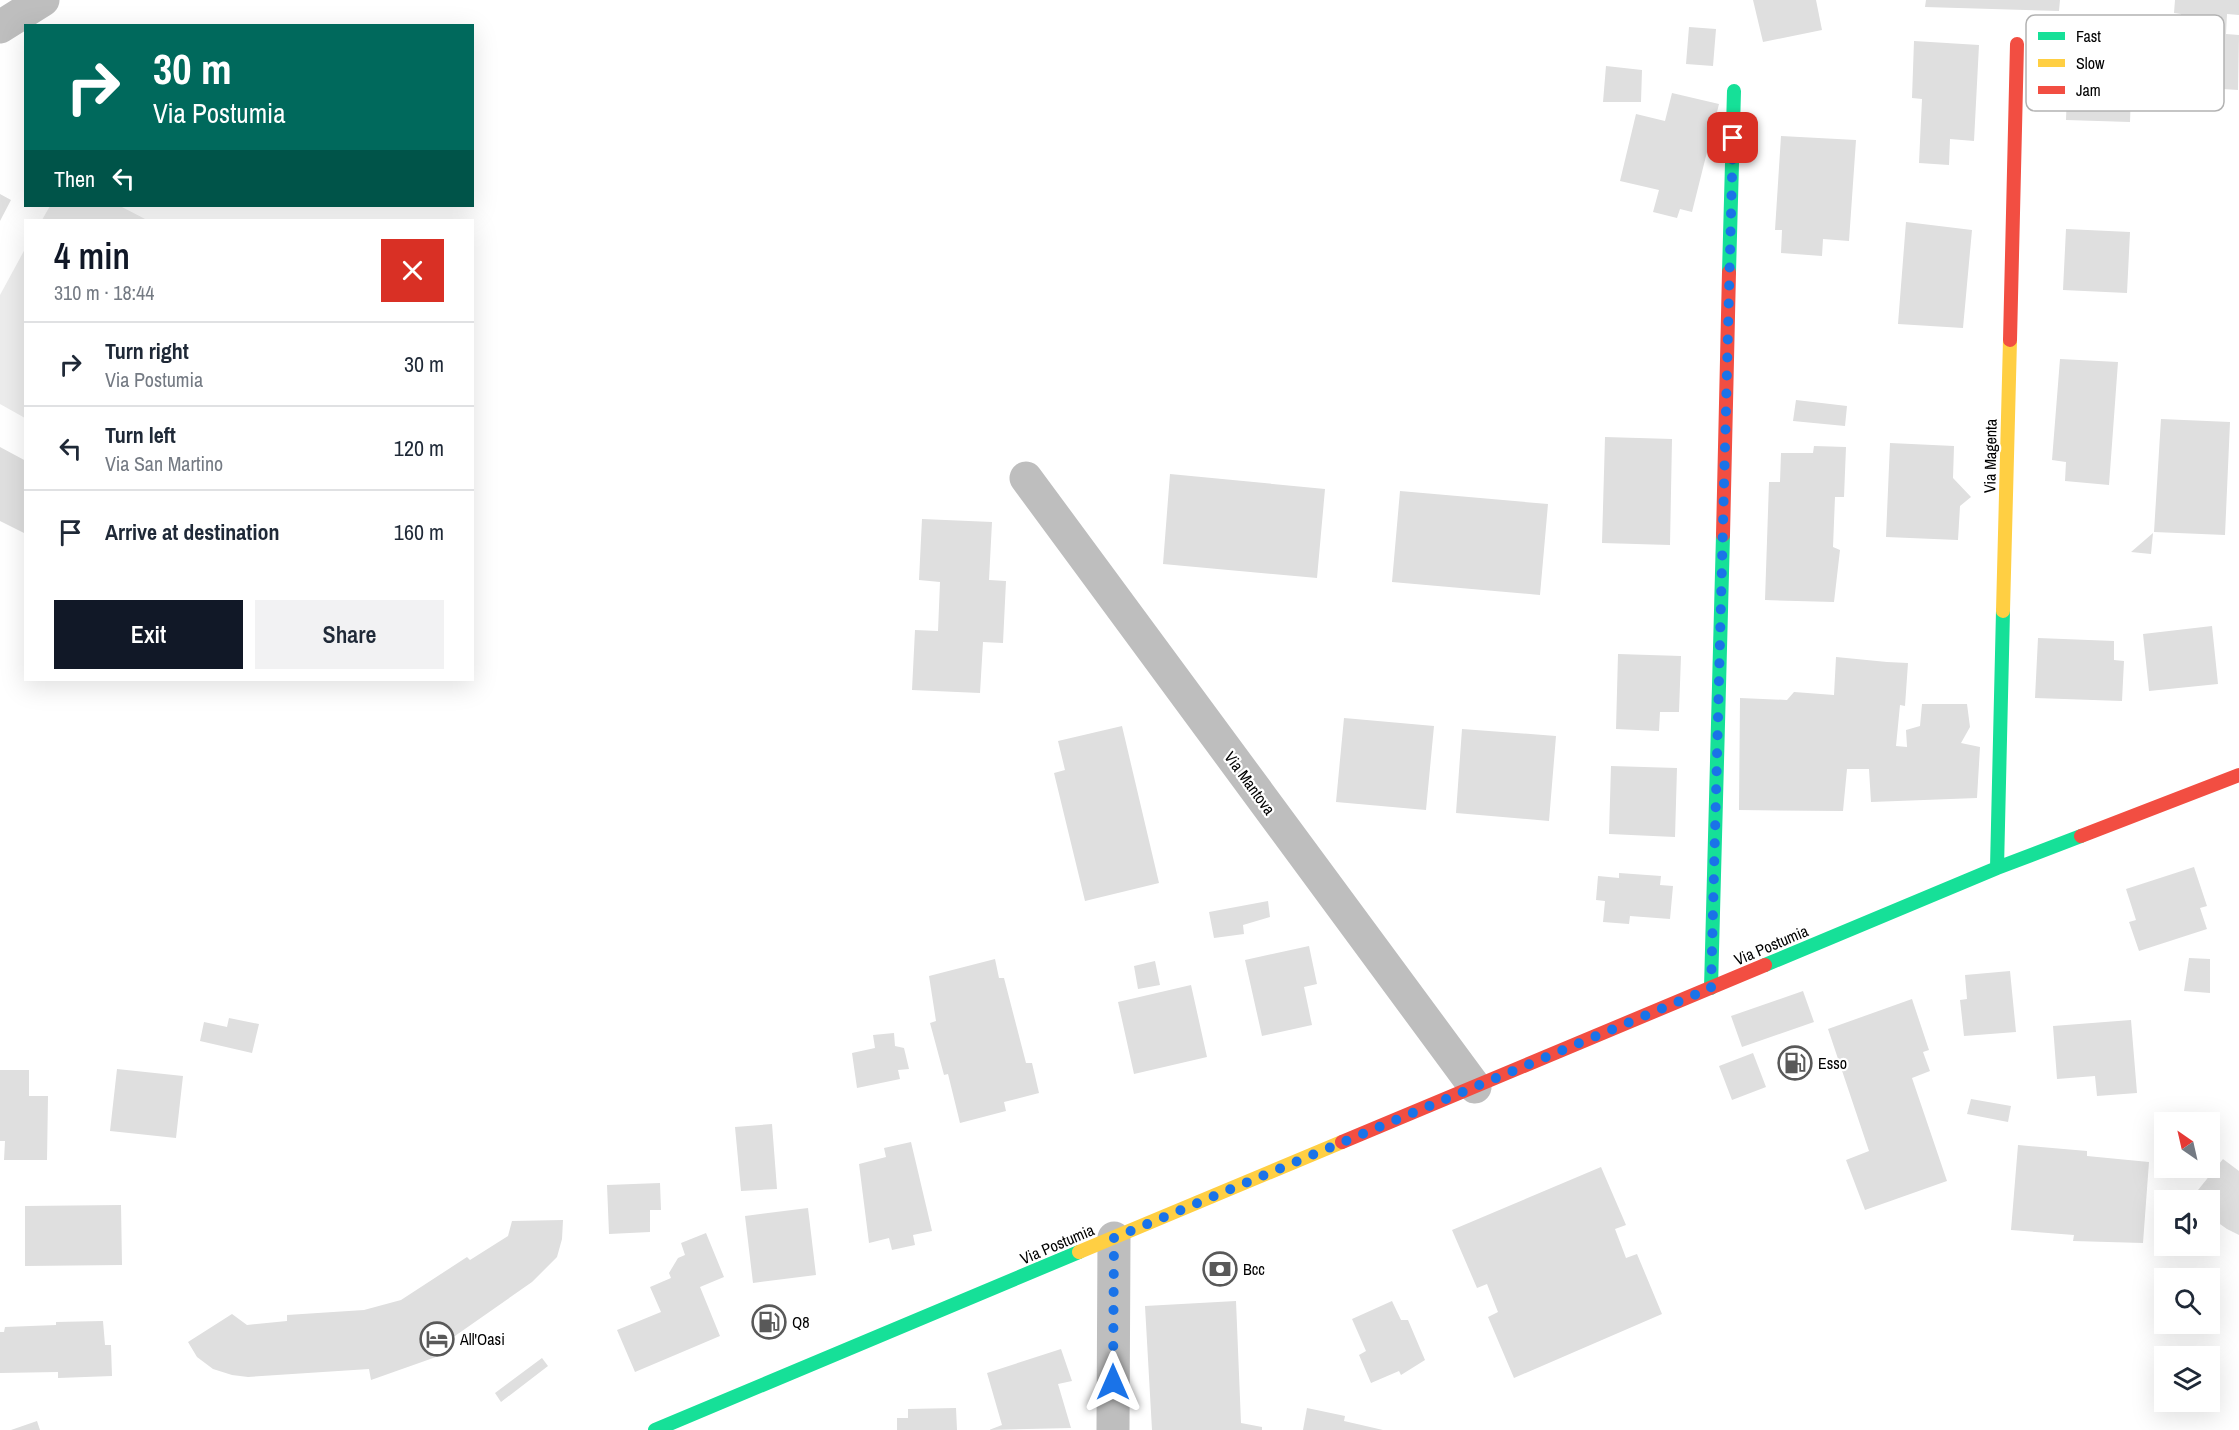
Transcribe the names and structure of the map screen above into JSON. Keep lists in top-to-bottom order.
{
  "streets": {
    "main road": ["Via Magenta", "Via Postumia"],
    "street": ["Via Mantova"]
  },
  "crossings": [
    ["Via Magenta", "Via Postumia"],
    ["Via Mantova", "Via Postumia"]
  ],
  "places": {
    "fuel station": ["Esso", "Q8"],
    "bank": ["Bcc"],
    "hotel": ["All'Oasi"]
  },
  "legend": ["Fast", "Slow", "Jam"],
  "north": "top left",
  "page": {
    "turn": ["30 m", "Via Postumia"],
    "then": "Then",
    "heading": ["4 min", "310 m · 18:44"],
    "list": [
      {
        "name": "Turn right",
        "note": "Via Postumia",
        "value": "30 m"
      },
      {
        "name": "Turn left",
        "note": "Via San Martino",
        "value": "120 m"
      },
      {
        "name": "Arrive at destination",
        "value": "160 m"
      }
    ],
    "buttons": ["Exit", "Share"]
  }
}
